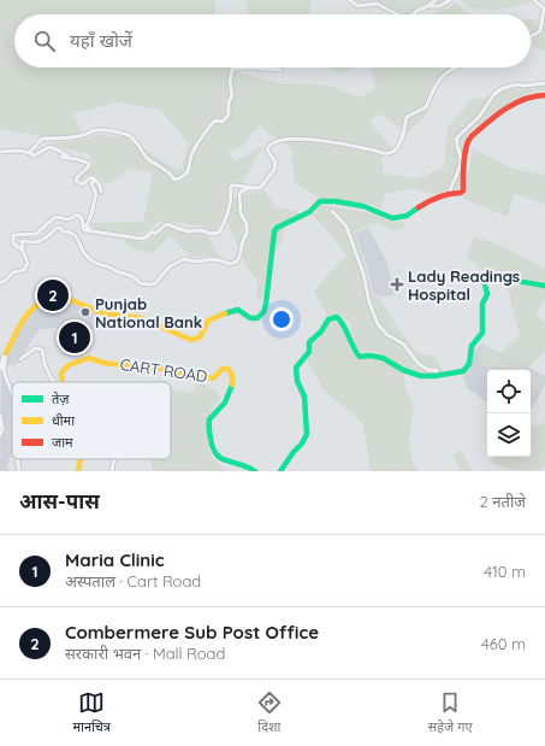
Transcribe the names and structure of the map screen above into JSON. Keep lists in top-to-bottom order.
{
  "streets": {
    "main road": ["CART ROAD"]
  },
  "places": {
    "health": ["Lady Readings Hospital"],
    "other": ["Punjab National Bank"]
  },
  "legend": ["तेज़", "धीमा", "जाम"],
  "page": {
    "search": "यहाँ खोजें",
    "pins": ["2", "1"],
    "heading": ["आस-पास", "2 नतीजे"],
    "list": [
      {
        "mark": "1",
        "name": "Maria Clinic",
        "note": "अस्पताल · Cart Road",
        "value": "410 m"
      },
      {
        "mark": "2",
        "name": "Combermere Sub Post Office",
        "note": "सरकारी भवन · Mall Road",
        "value": "460 m"
      }
    ],
    "nav": ["मानचित्र", "दिशा", "सहेजे गए"]
  }
}
